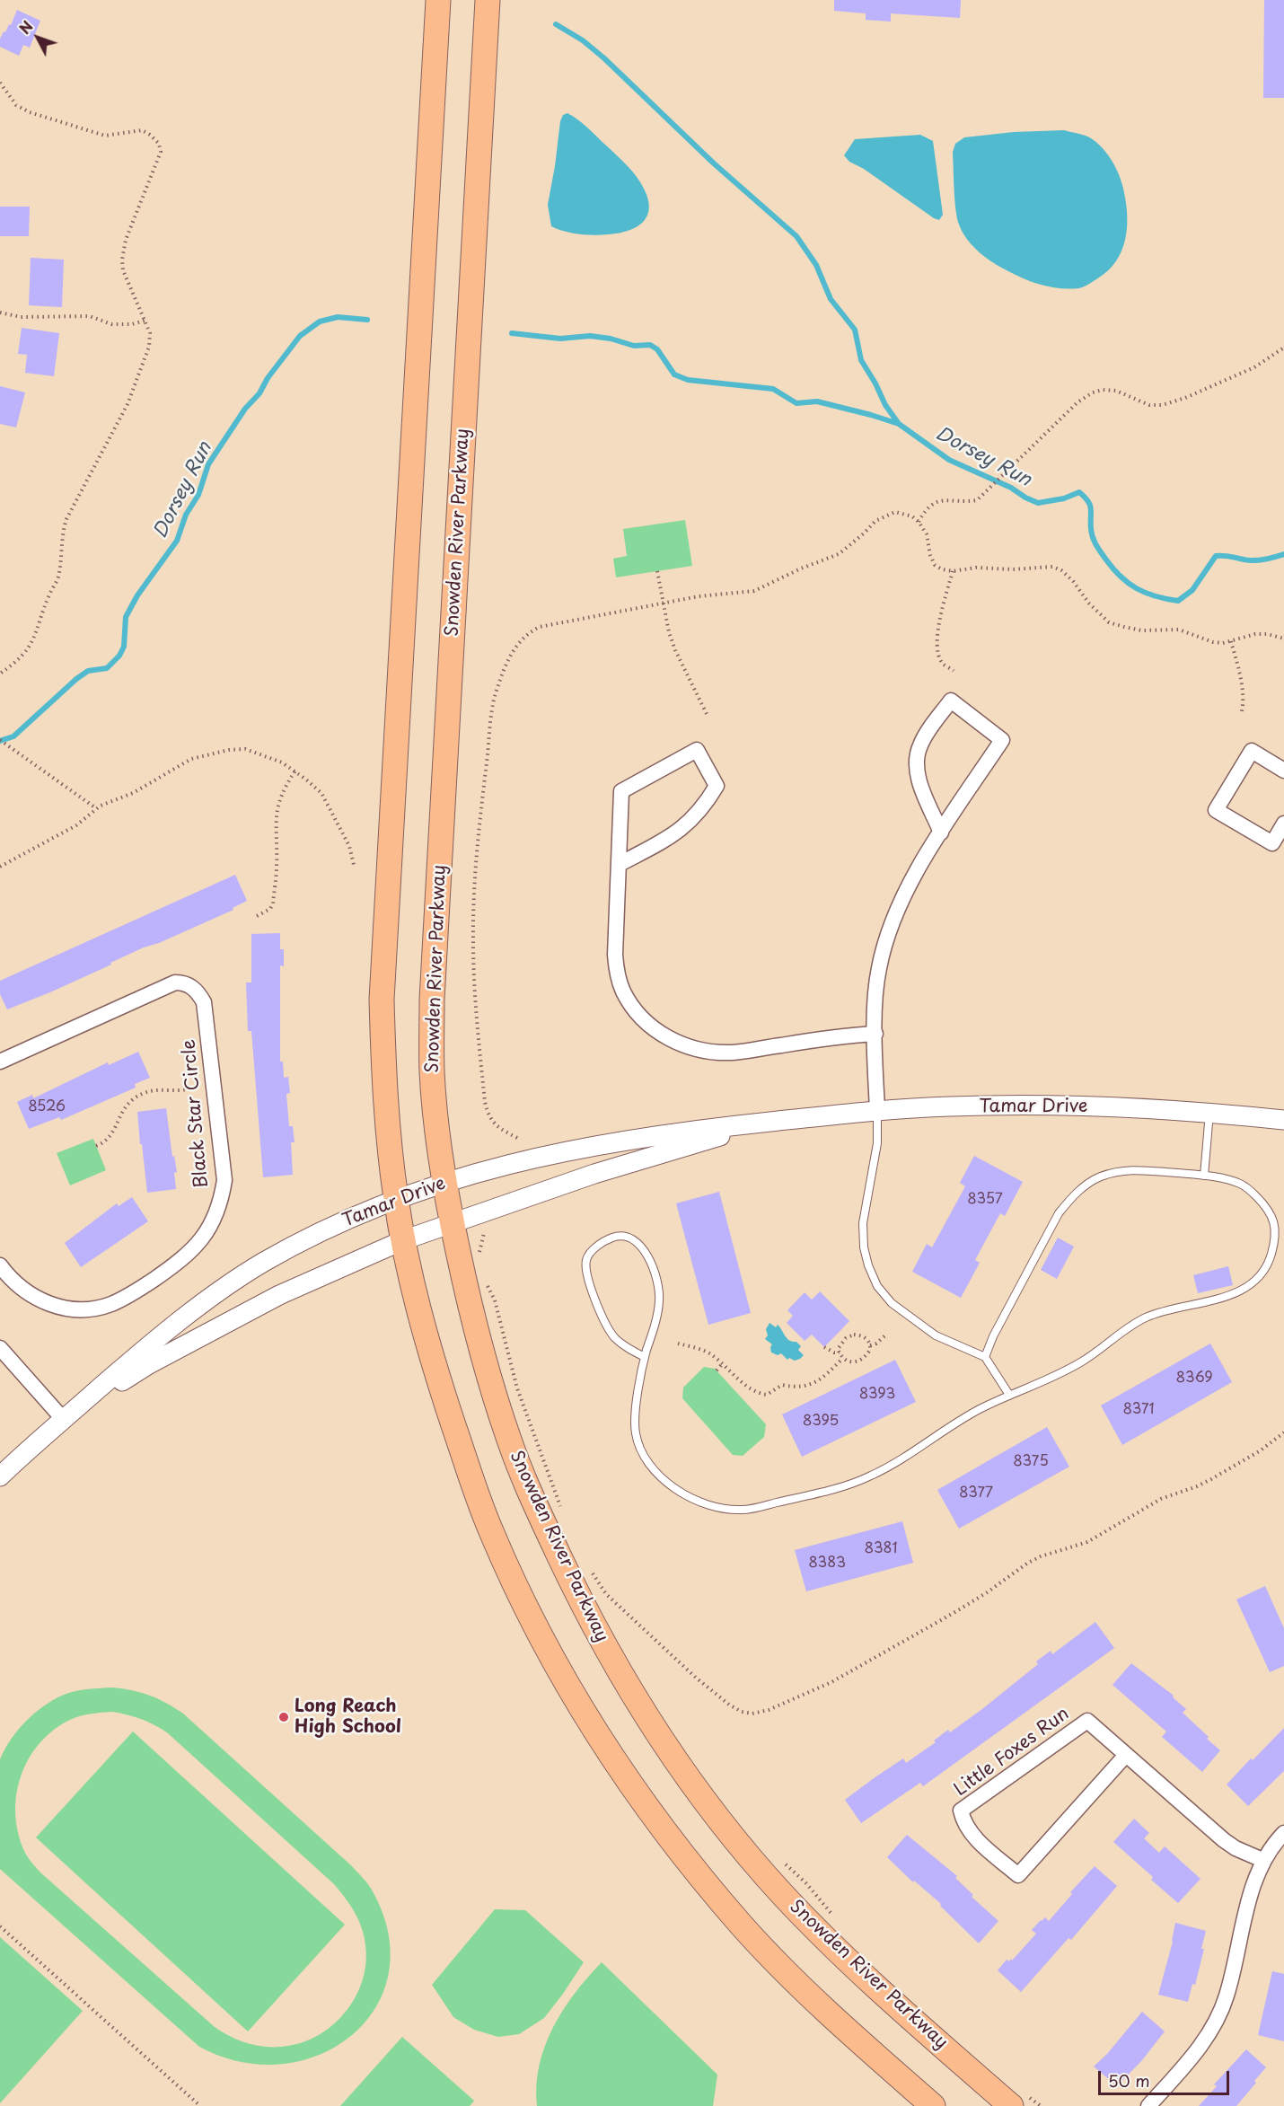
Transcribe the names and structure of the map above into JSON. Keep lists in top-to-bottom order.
{
  "streets": {
    "main road": ["Snowden River Parkway"],
    "street": ["Tamar Drive", "Black Star Circle", "Little Foxes Run"]
  },
  "crossings": [
    ["Snowden River Parkway", "Tamar Drive"]
  ],
  "water": ["Dorsey Run"],
  "places": ["Long Reach High School"],
  "house_numbers": [
    "8526",
    "8357",
    "8369",
    "8393",
    "8371",
    "8395",
    "8375",
    "8377",
    "8381",
    "8383"
  ],
  "scale_bar": "50 m",
  "north": "top left"
}
